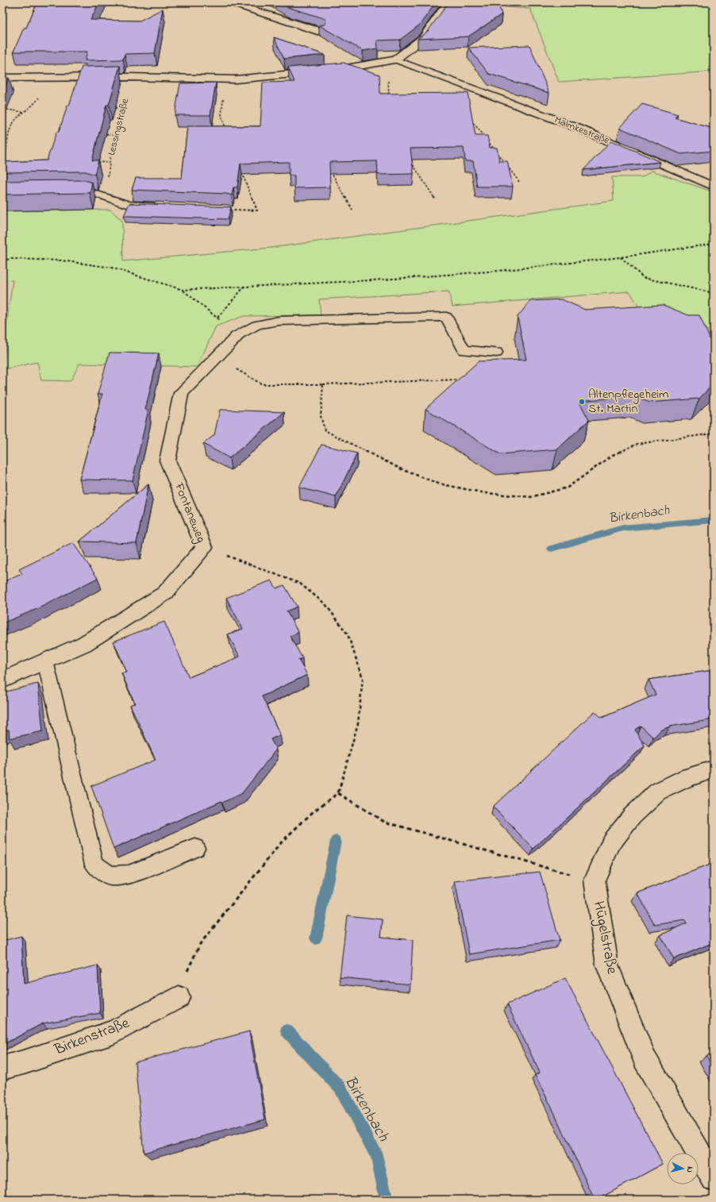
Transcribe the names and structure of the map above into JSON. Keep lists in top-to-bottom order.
{
  "streets": {
    "street": ["Fontaneweg", "Hügelstraße", "Birkenstraße"],
    "lane": ["Malmkestraße"],
    "path": ["Lessingstraße"]
  },
  "water": ["Birkenbach"],
  "places": ["Altenpflegeheim St. Martin"],
  "north": "right"
}
